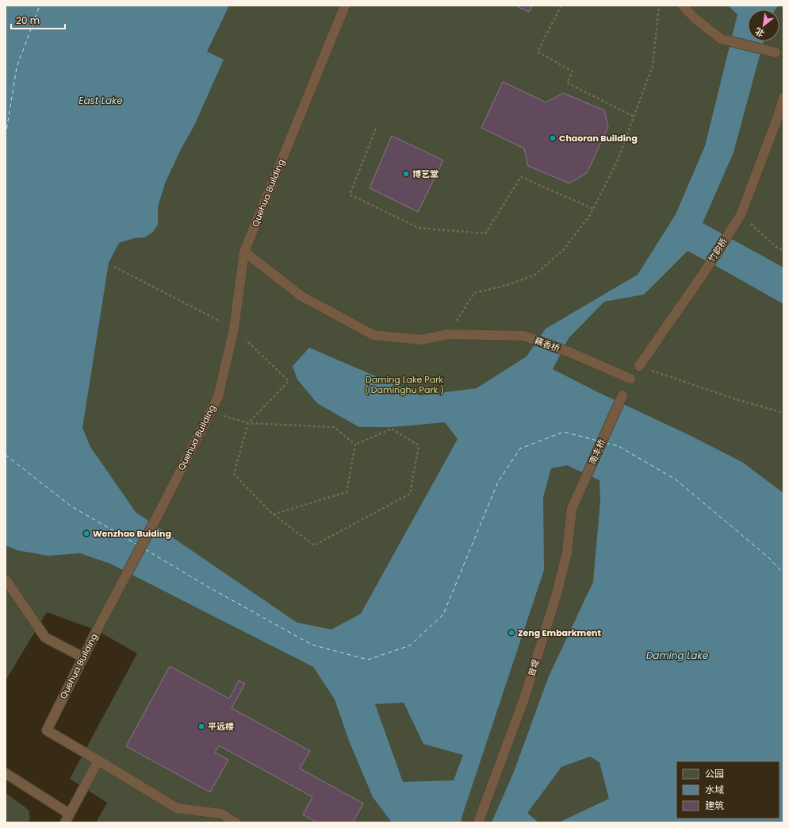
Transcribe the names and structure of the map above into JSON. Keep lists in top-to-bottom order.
{
  "streets": {
    "lane": [
      "Quehua Building",
      "竹韵桥",
      "藕香桥",
      "南丰桥",
      "曾堤"
    ]
  },
  "crossings": [
    ["Quehua Building", "藕香桥"],
    ["南丰桥", "曾堤"]
  ],
  "water": ["East Lake", "Daming Lake"],
  "parks": ["Daming Lake Park ( Daminghu Park )"],
  "places": [
    "Chaoran Building",
    "博艺堂",
    "Wenzhao Buiding",
    "Zeng Embarkment",
    "平远楼"
  ],
  "legend": ["公园", "水域", "建筑"],
  "scale_bar": "20 m",
  "north": "bottom left"
}
